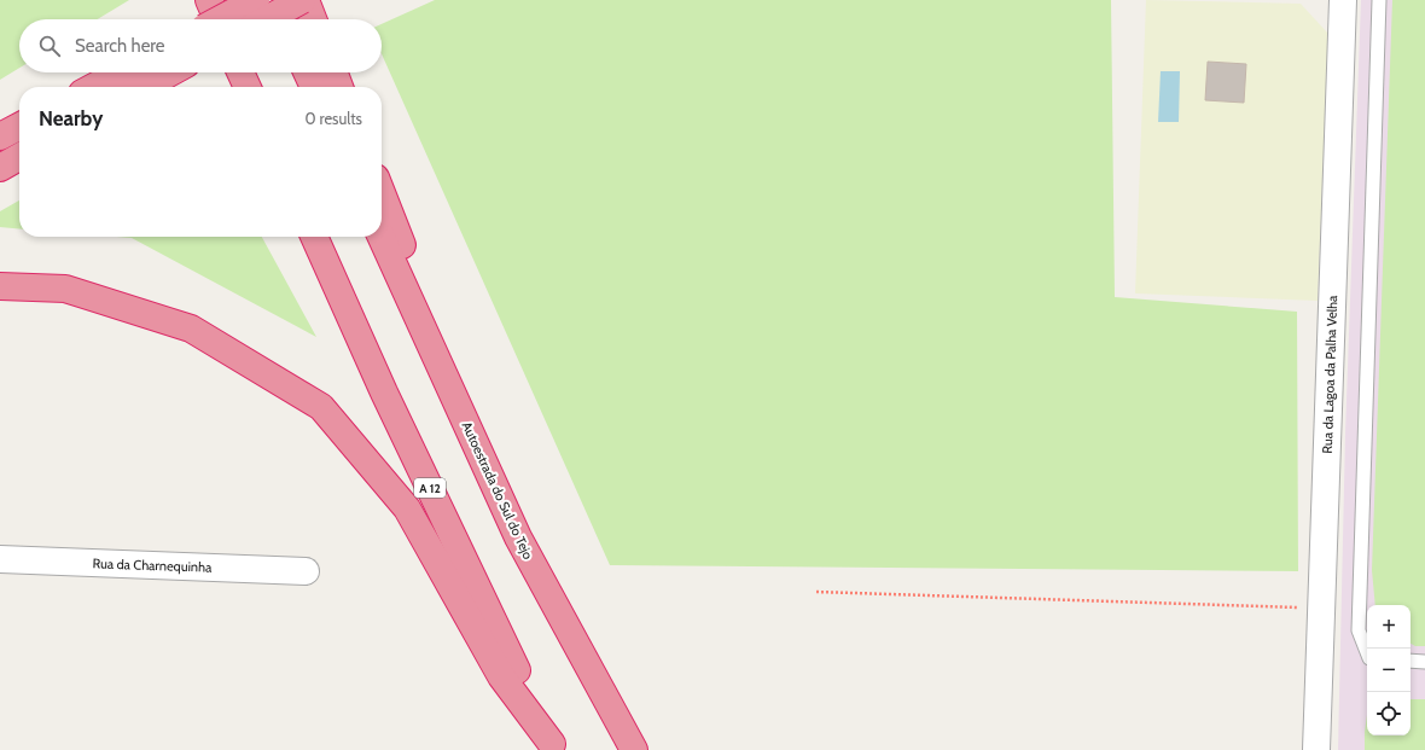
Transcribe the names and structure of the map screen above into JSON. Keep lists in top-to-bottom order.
{
  "streets": {
    "highway": ["A 12", "Autoestrada do Sul do Tejo"],
    "street": ["Rua da Lagoa da Palha Velha", "Rua da Charnequinha"]
  },
  "page": {
    "search": "Search here",
    "heading": ["Nearby", "0 results"],
    "map_buttons": ["+", "−"]
  }
}
